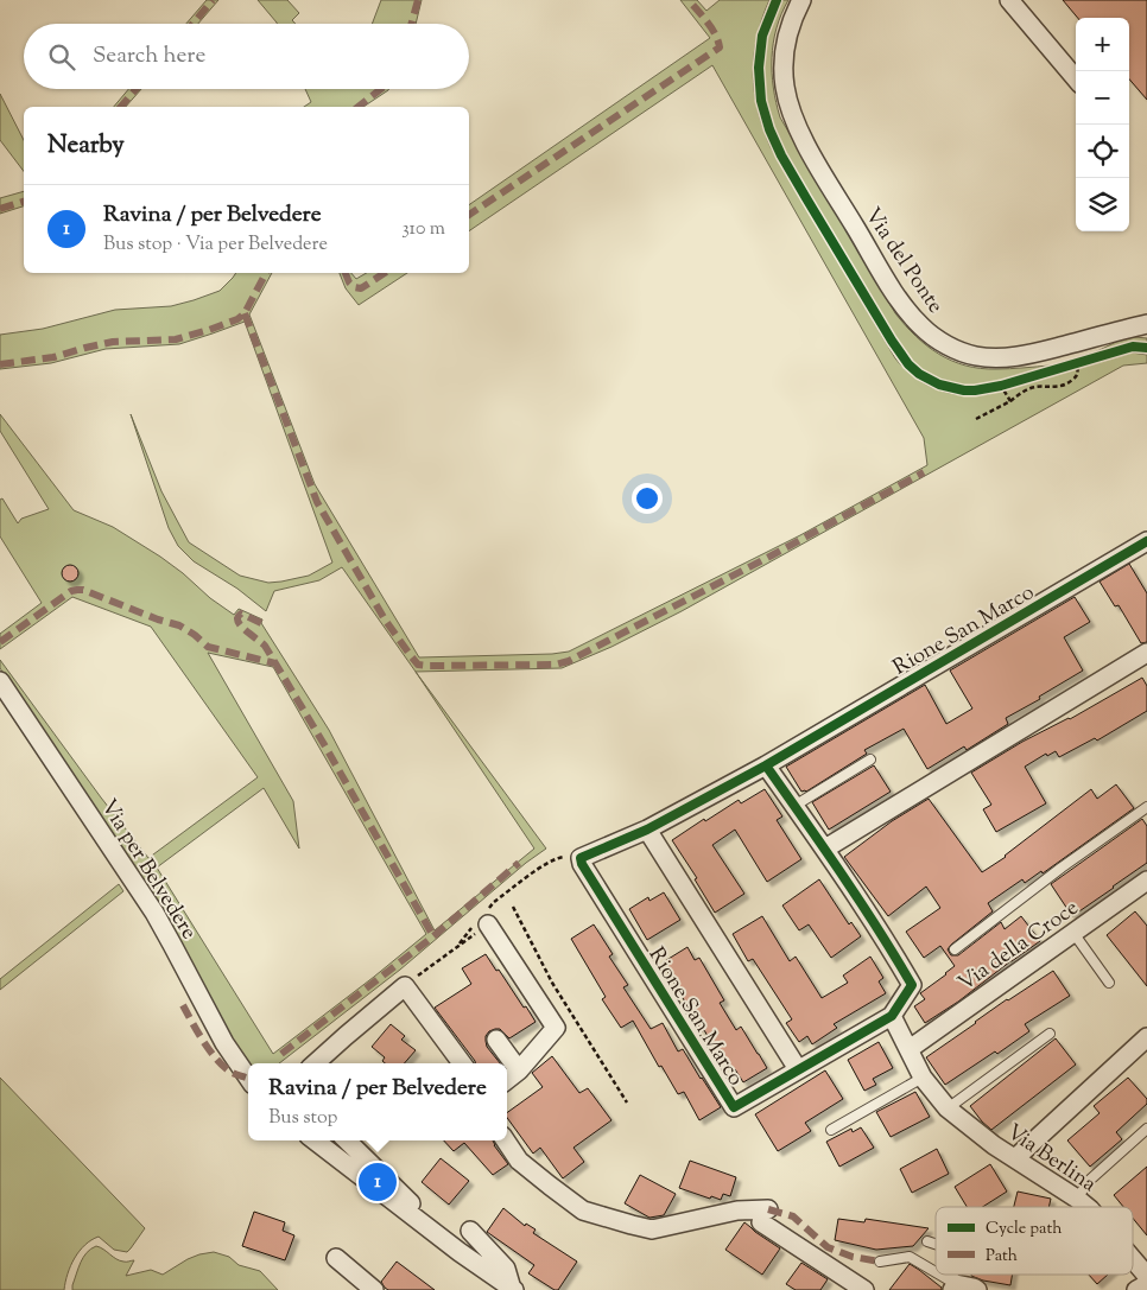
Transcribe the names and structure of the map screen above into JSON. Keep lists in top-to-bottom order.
{
  "streets": {
    "street": [
      "Via del Ponte",
      "Rione San Marco",
      "Via per Belvedere",
      "Via della Croce",
      "Via Berlina"
    ]
  },
  "legend": ["Cycle path", "Path"],
  "page": {
    "map_buttons": ["+", "−"],
    "search": "Search here",
    "heading": "Nearby",
    "list": [
      {
        "mark": "1",
        "name": "Ravina / per Belvedere",
        "note": "Bus stop · Via per Belvedere",
        "value": "310 m"
      }
    ],
    "popup": ["Ravina / per Belvedere", "Bus stop"],
    "pins": "1"
  }
}
